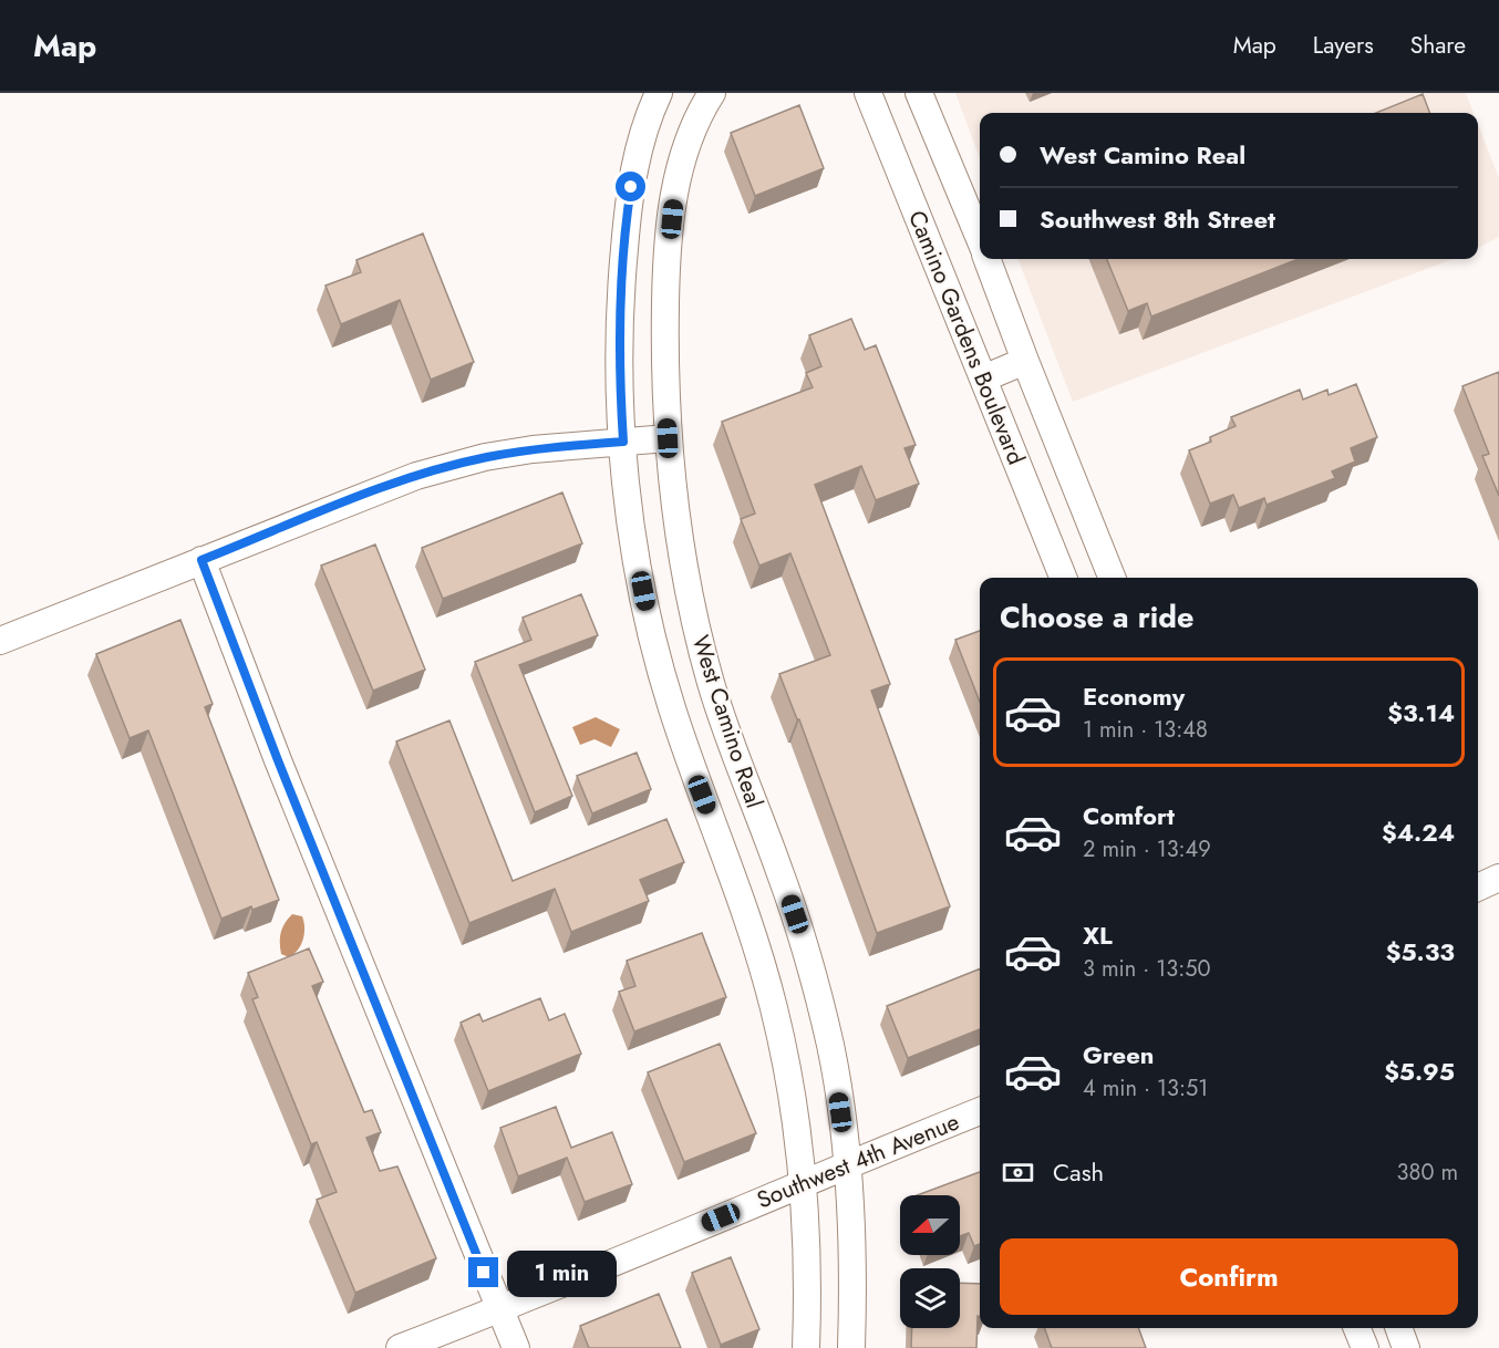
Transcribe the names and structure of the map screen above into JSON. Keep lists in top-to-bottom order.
{
  "streets": {
    "street": ["Camino Gardens Boulevard", "West Camino Real", "Southwest 4th Avenue"]
  },
  "crossings": [
    ["West Camino Real", "Southwest 4th Avenue"]
  ],
  "north": "left",
  "page": {
    "header": "Map",
    "nav": ["Map", "Layers", "Share"],
    "banner": ["West Camino Real", "Southwest 8th Street"],
    "heading": "Choose a ride",
    "list": [
      {
        "name": "Economy",
        "note": "1 min · 13:48",
        "value": "$3.14"
      },
      {
        "name": "Comfort",
        "note": "2 min · 13:49",
        "value": "$4.24"
      },
      {
        "name": "XL",
        "note": "3 min · 13:50",
        "value": "$5.33"
      },
      {
        "name": "Green",
        "note": "4 min · 13:51",
        "value": "$5.95"
      }
    ],
    "pay": ["Cash", "380 m"],
    "buttons": "Confirm",
    "bubble": "1 min"
  }
}
